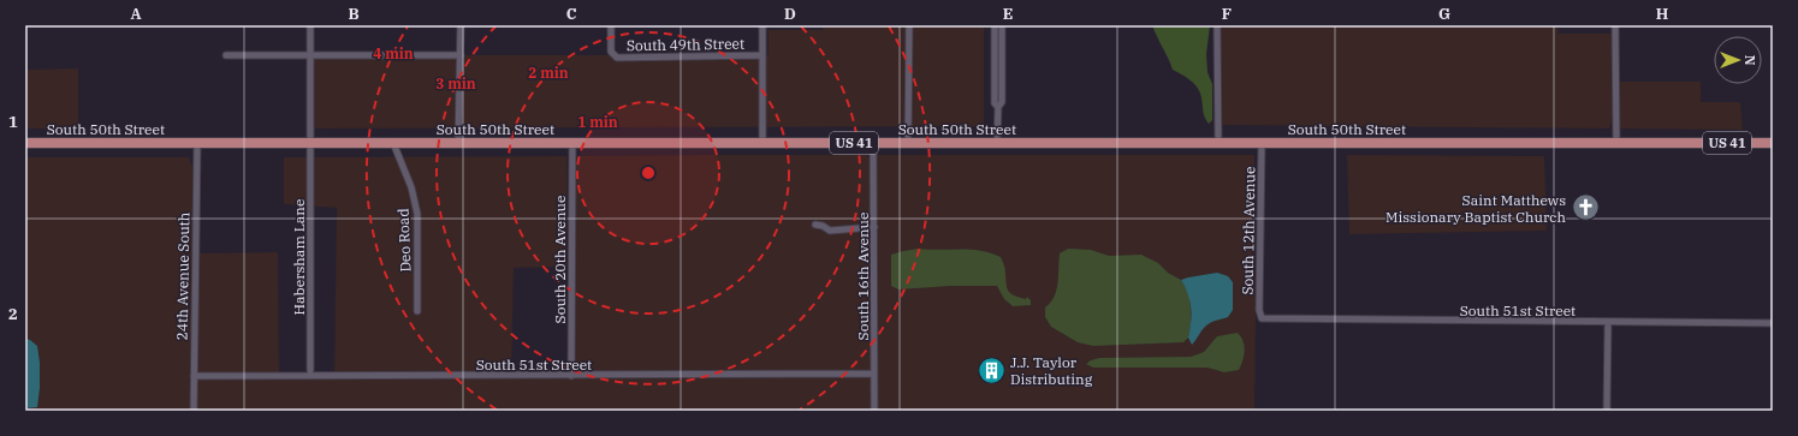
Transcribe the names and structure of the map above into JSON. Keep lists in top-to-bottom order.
{
  "streets": {
    "main road": ["South 50th Street", "US 41"],
    "street": [
      "South 49th Street",
      "South 12th Avenue",
      "Deo Road",
      "Habersham Lane",
      "South 20th Avenue",
      "24th Avenue South",
      "South 16th Avenue",
      "South 51st Street"
    ]
  },
  "crossings": [
    ["South 50th Street", "South 12th Avenue"],
    ["South 50th Street", "Deo Road"],
    ["South 50th Street", "Habersham Lane"],
    ["South 50th Street", "South 20th Avenue"],
    ["South 50th Street", "24th Avenue South"],
    ["South 50th Street", "South 16th Avenue"],
    ["South 12th Avenue", "South 51st Street"],
    ["South 20th Avenue", "South 51st Street"],
    ["24th Avenue South", "South 51st Street"],
    ["South 16th Avenue", "South 51st Street"]
  ],
  "places": {
    "church": ["Saint Matthews Missionary Baptist Church"],
    "building": ["J.J. Taylor Distributing"]
  },
  "north": "right",
  "grid": {
    "columns": [
      "A",
      "B",
      "C",
      "D",
      "E",
      "F",
      "G",
      "H"
    ],
    "rows": ["1", "2"]
  },
  "rings": [
    "4 min",
    "2 min",
    "3 min",
    "1 min"
  ]
}
